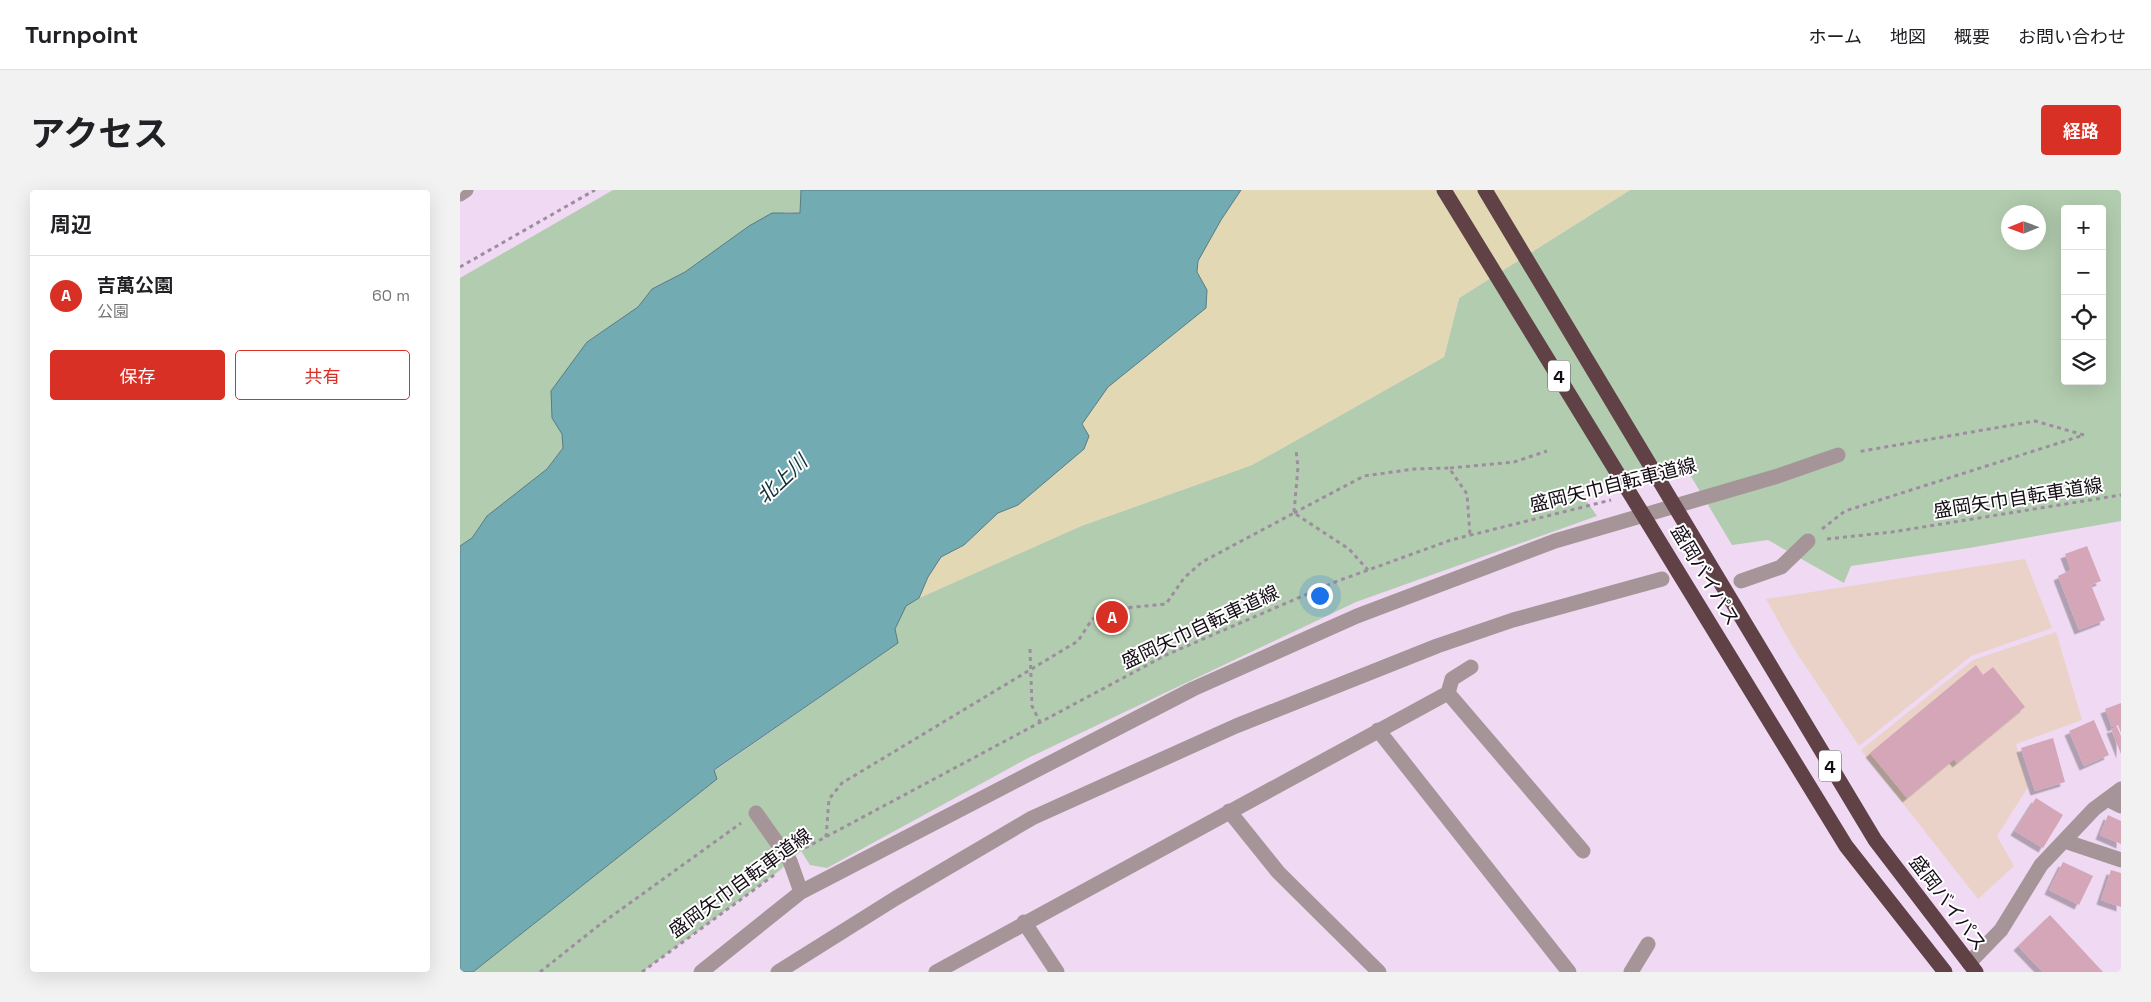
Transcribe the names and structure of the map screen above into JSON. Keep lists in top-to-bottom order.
{
  "streets": {
    "highway": ["4", "盛岡バイパス"],
    "path": ["盛岡矢巾自転車道線"]
  },
  "water": ["北上川"],
  "north": "left",
  "page": {
    "header": "Turnpoint",
    "nav": [
      "ホーム",
      "地図",
      "概要",
      "お問い合わせ"
    ],
    "title": "アクセス",
    "buttons": [
      "経路",
      ["保存", "共有"]
    ],
    "heading": "周辺",
    "map_buttons": ["+", "−"],
    "list": [
      {
        "mark": "A",
        "name": "吉萬公園",
        "note": "公園",
        "value": "60 m"
      }
    ],
    "pins": "A"
  }
}
